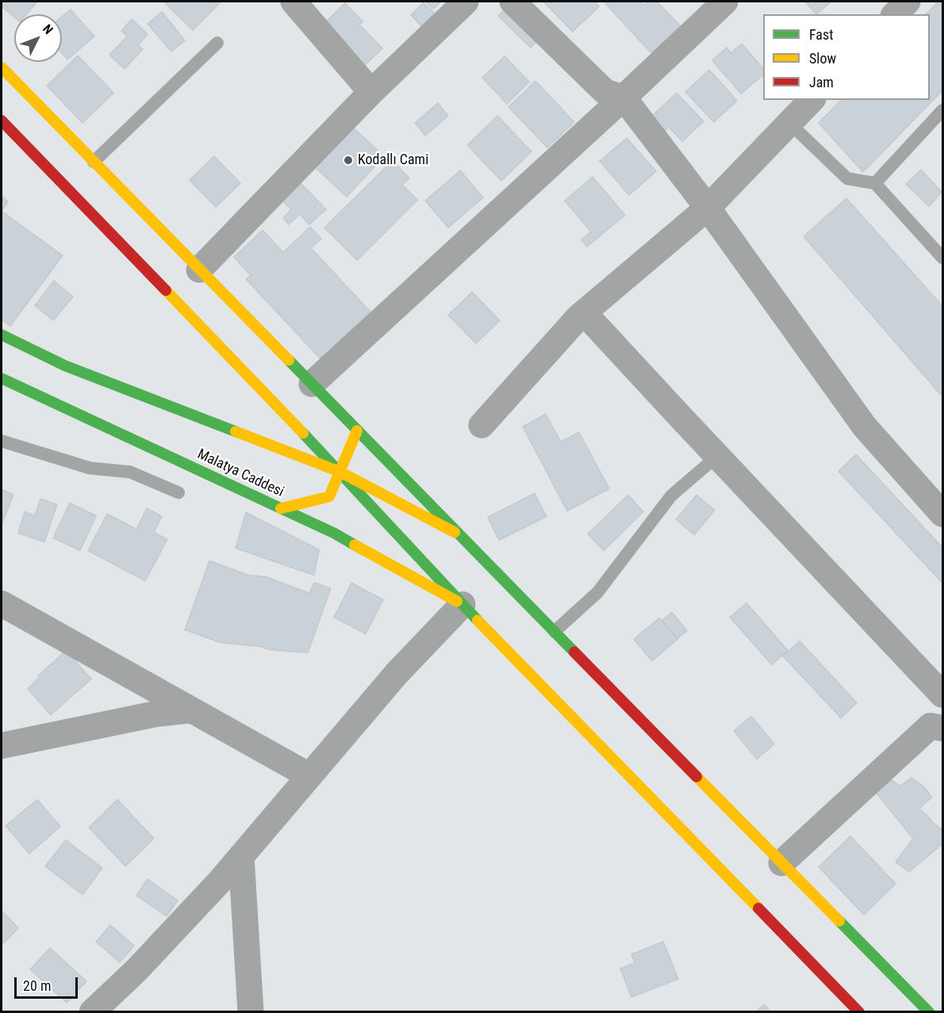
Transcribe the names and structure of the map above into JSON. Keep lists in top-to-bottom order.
{
  "streets": {
    "main road": ["Malatya Caddesi"]
  },
  "places": ["Kodallı Cami"],
  "legend": ["Fast", "Slow", "Jam"],
  "scale_bar": "20 m",
  "north": "top right"
}
